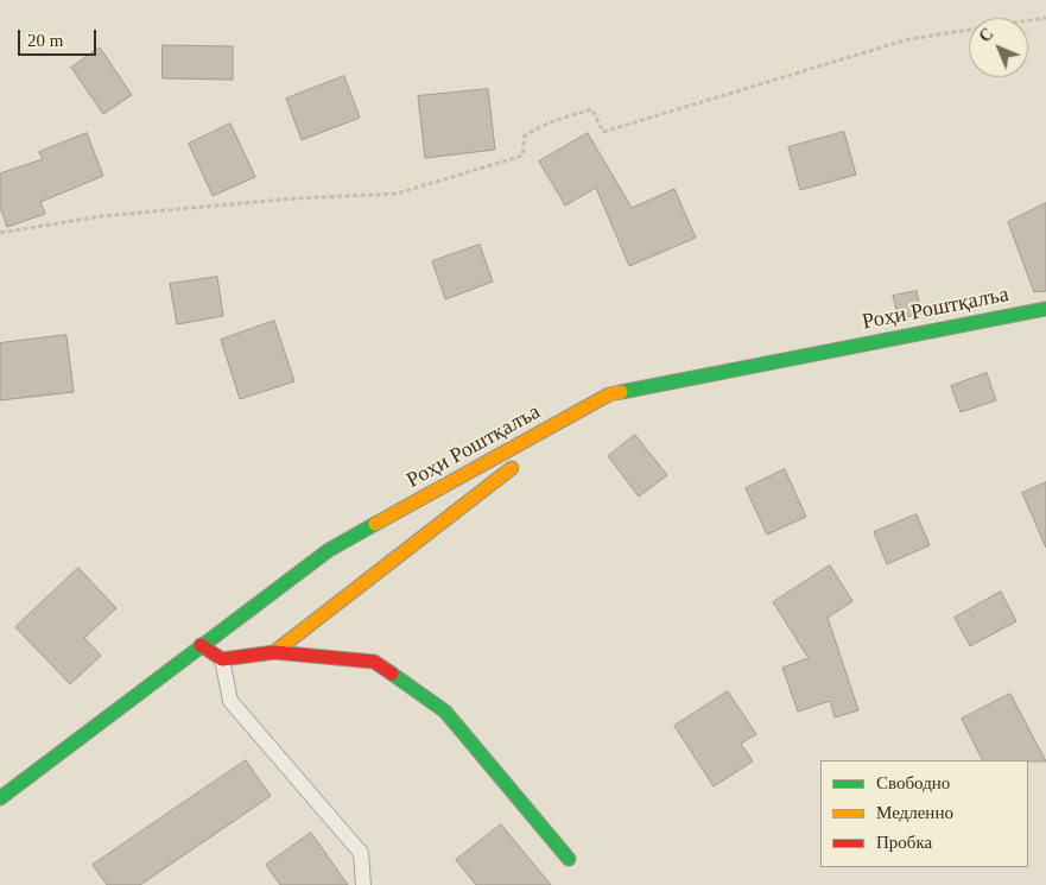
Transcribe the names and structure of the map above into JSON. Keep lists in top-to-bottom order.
{
  "streets": {
    "main road": ["Роҳи Роштқалъа"]
  },
  "legend": ["Свободно", "Медленно", "Пробка"],
  "scale_bar": "20 m",
  "north": "top left"
}
